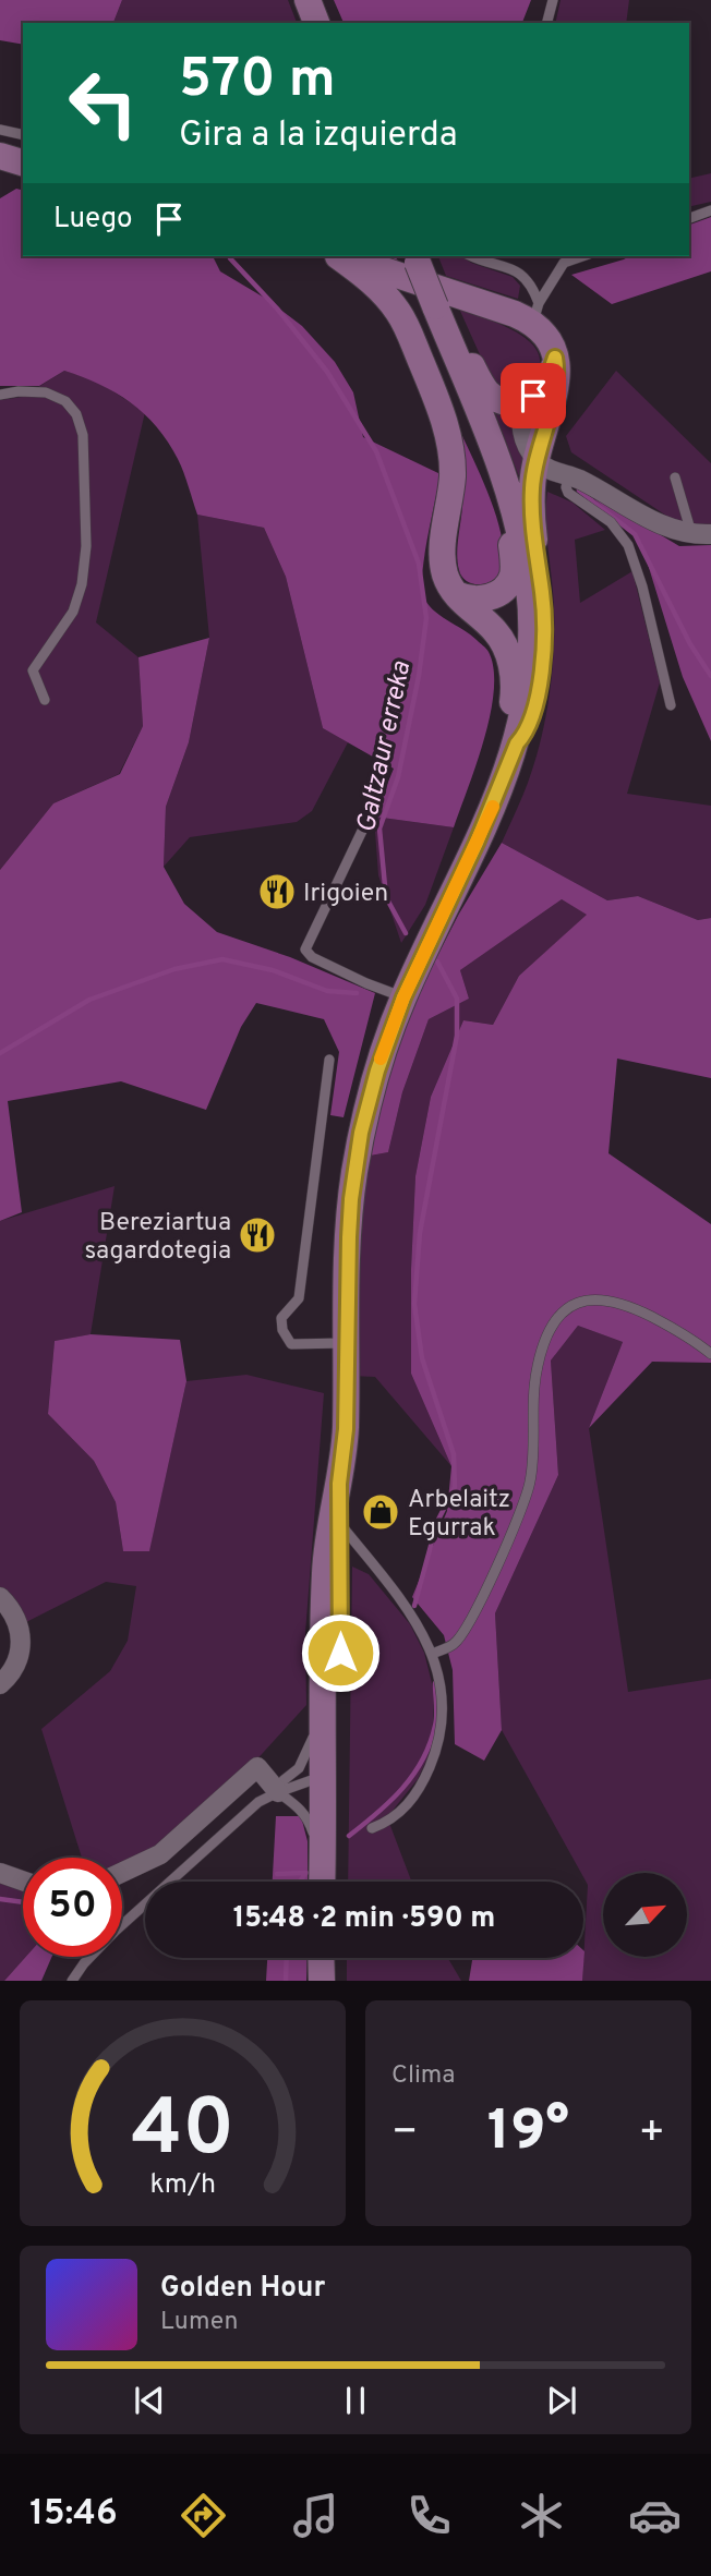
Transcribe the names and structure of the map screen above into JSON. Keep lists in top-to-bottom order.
{
  "water": ["Galtzaur erreka"],
  "places": {
    "restaurant": ["Irigoien", "Bereziartua sagardotegia"],
    "shop": ["Arbelaitz Egurrak"]
  },
  "north": "top right",
  "page": {
    "turn": ["570 m", "Gira a la izquierda"],
    "then": "Luego",
    "limit": "50",
    "trip": "15:48 · 2 min · 590 m",
    "tile": "Clima",
    "heat": ["−", "19°", "+"],
    "song": ["Golden Hour", "Lumen"],
    "tabs": "15:46",
    "gauge": ["40", "km/h"]
  }
}
